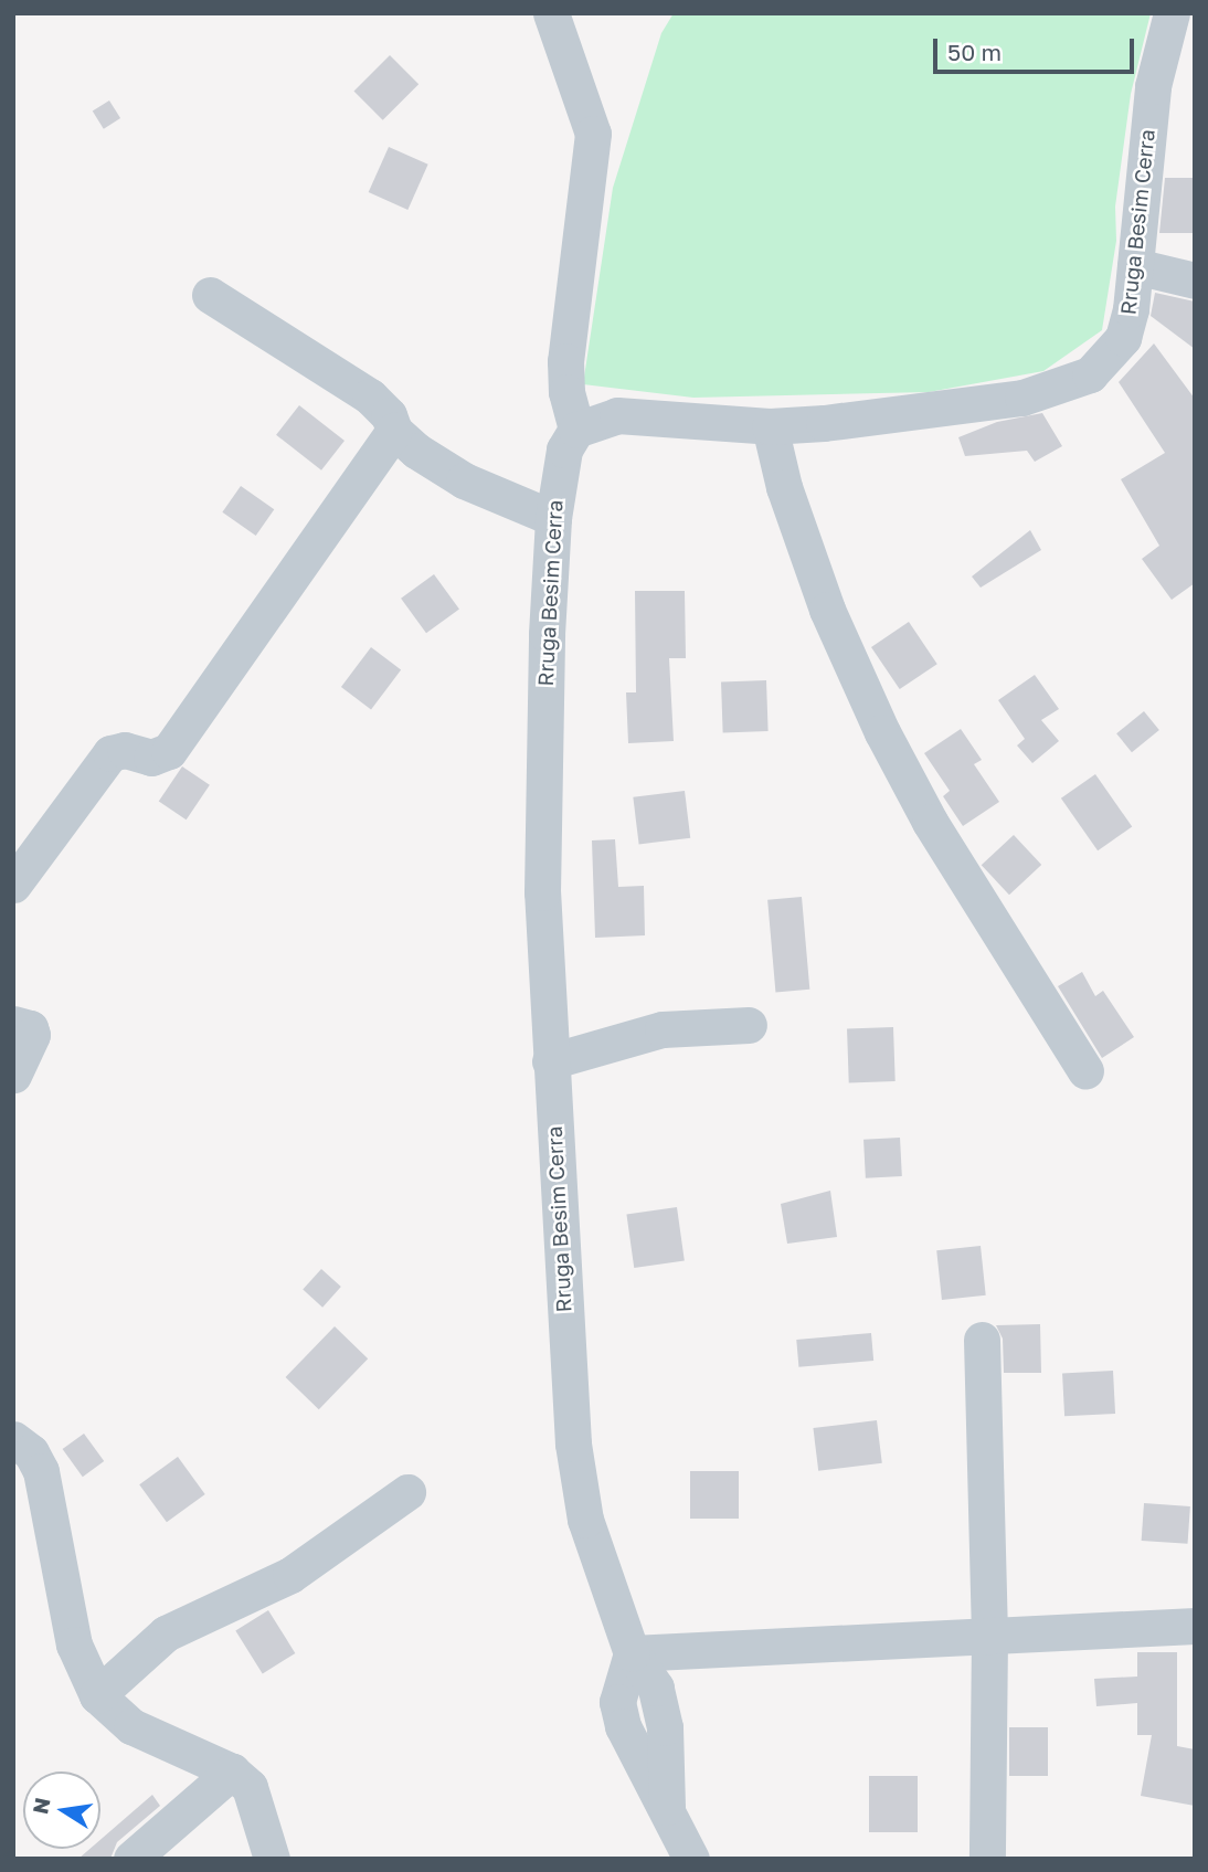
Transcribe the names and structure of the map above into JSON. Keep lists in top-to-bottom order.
{
  "streets": {
    "street": ["Rruga Besim Cerra"]
  },
  "scale_bar": "50 m",
  "north": "left"
}
